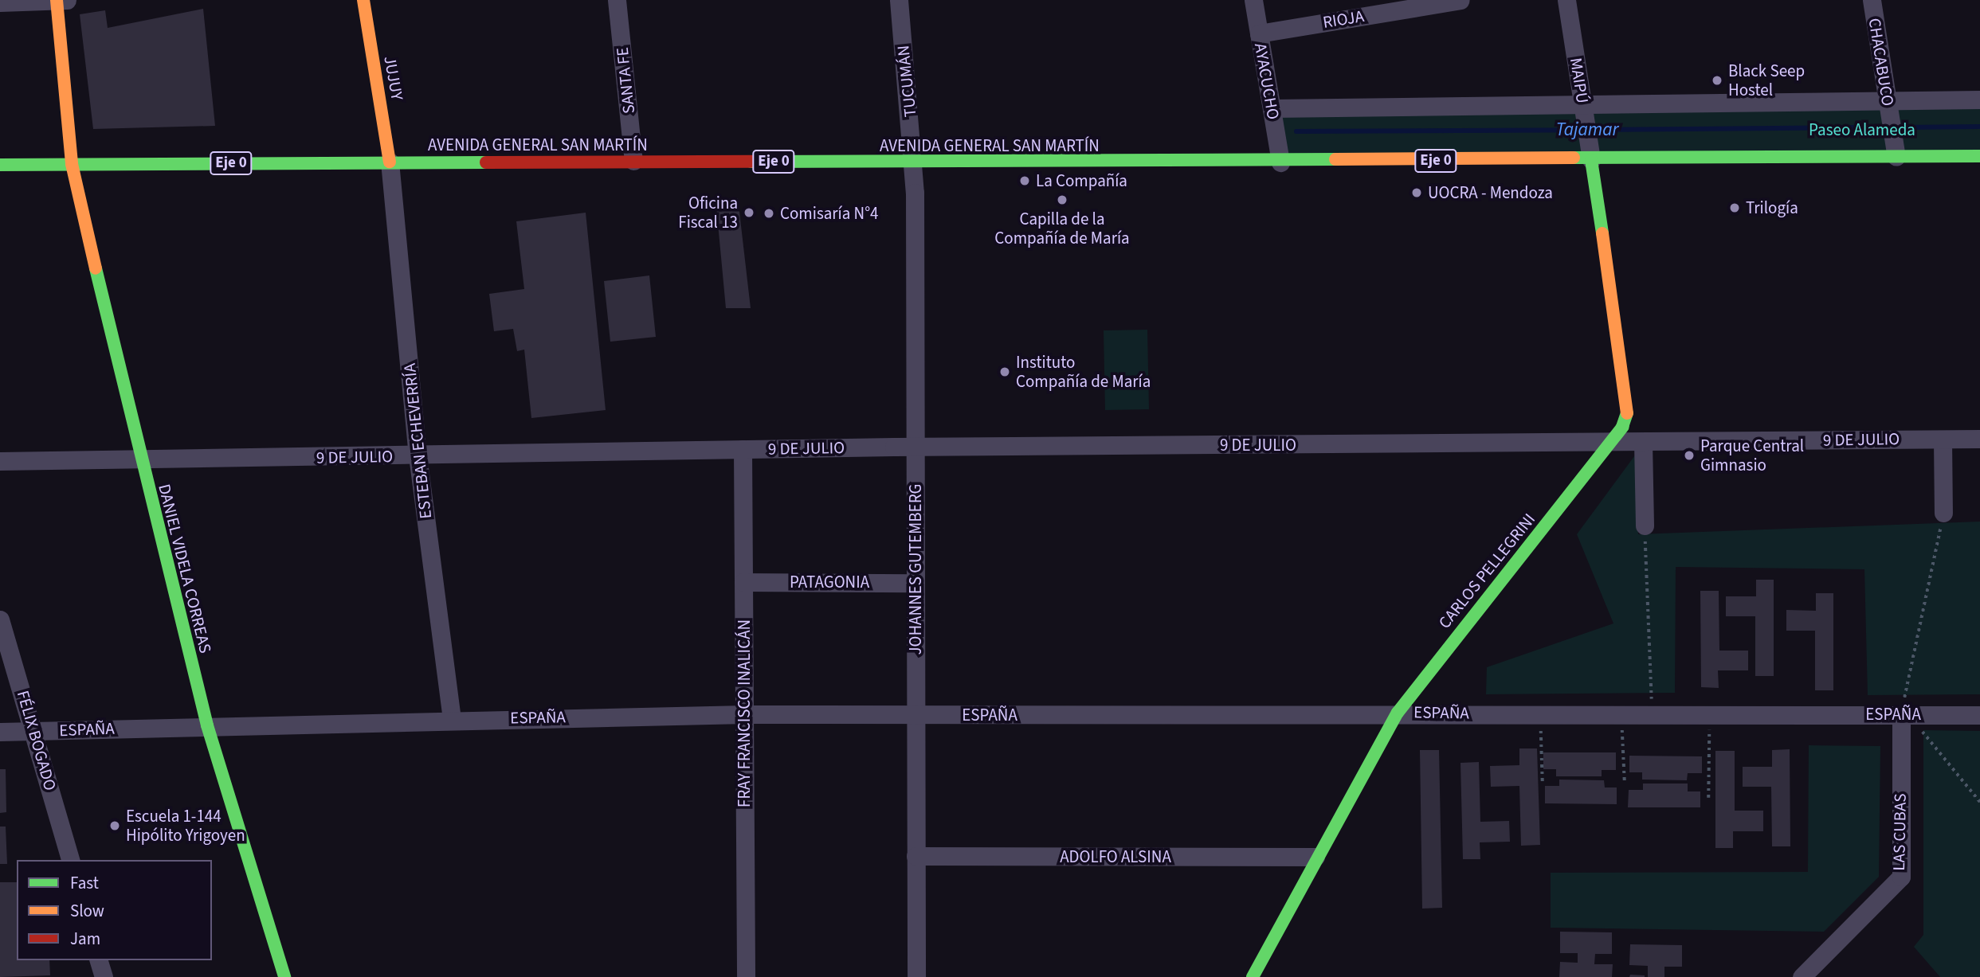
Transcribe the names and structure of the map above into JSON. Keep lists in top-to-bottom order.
{
  "streets": {
    "street": [
      "RIOJA",
      "CHACABUCO",
      "JUJUY",
      "SANTA FE",
      "MAIPÚ",
      "TUCUMÁN",
      "AYACUCHO",
      "AVENIDA GENERAL SAN MARTÍN",
      "Eje 0",
      "9 DE JULIO",
      "ESTEBAN ECHEVERRÍA",
      "DANIEL VIDELA CORREAS",
      "JOHANNES GUTEMBERG",
      "CARLOS PELLEGRINI",
      "PATAGONIA",
      "ESPAÑA",
      "FRAY FRANCISCO INALICÁN",
      "FÉLIX BOGADO",
      "LAS CUBAS",
      "ADOLFO ALSINA"
    ]
  },
  "crossings": [
    ["RIOJA", "AYACUCHO"],
    ["CHACABUCO", "AVENIDA GENERAL SAN MARTÍN"],
    ["JUJUY", "AVENIDA GENERAL SAN MARTÍN"],
    ["JUJUY", "ESTEBAN ECHEVERRÍA"],
    ["SANTA FE", "AVENIDA GENERAL SAN MARTÍN"],
    ["MAIPÚ", "AVENIDA GENERAL SAN MARTÍN"],
    ["MAIPÚ", "CARLOS PELLEGRINI"],
    ["TUCUMÁN", "AVENIDA GENERAL SAN MARTÍN"],
    ["TUCUMÁN", "JOHANNES GUTEMBERG"],
    ["AYACUCHO", "AVENIDA GENERAL SAN MARTÍN"],
    ["AVENIDA GENERAL SAN MARTÍN", "ESTEBAN ECHEVERRÍA"],
    ["AVENIDA GENERAL SAN MARTÍN", "DANIEL VIDELA CORREAS"],
    ["AVENIDA GENERAL SAN MARTÍN", "JOHANNES GUTEMBERG"],
    ["AVENIDA GENERAL SAN MARTÍN", "CARLOS PELLEGRINI"],
    ["9 DE JULIO", "ESTEBAN ECHEVERRÍA"],
    ["9 DE JULIO", "DANIEL VIDELA CORREAS"],
    ["9 DE JULIO", "JOHANNES GUTEMBERG"],
    ["9 DE JULIO", "CARLOS PELLEGRINI"],
    ["9 DE JULIO", "FRAY FRANCISCO INALICÁN"],
    ["ESTEBAN ECHEVERRÍA", "ESPAÑA"],
    ["DANIEL VIDELA CORREAS", "ESPAÑA"],
    ["JOHANNES GUTEMBERG", "PATAGONIA"],
    ["JOHANNES GUTEMBERG", "ESPAÑA"],
    ["JOHANNES GUTEMBERG", "ADOLFO ALSINA"],
    ["CARLOS PELLEGRINI", "ESPAÑA"],
    ["CARLOS PELLEGRINI", "ADOLFO ALSINA"],
    ["PATAGONIA", "FRAY FRANCISCO INALICÁN"],
    ["ESPAÑA", "FRAY FRANCISCO INALICÁN"],
    ["ESPAÑA", "FÉLIX BOGADO"],
    ["ESPAÑA", "LAS CUBAS"]
  ],
  "water": ["Tajamar"],
  "parks": ["Paseo Alameda"],
  "places": [
    "Black Seep Hostel",
    "La Compañía",
    "UOCRA - Mendoza",
    "Capilla de la Compañía de María",
    "Trilogía",
    "Oficina Fiscal 13",
    "Comisaría N°4",
    "Instituto Compañía de María",
    "Parque Central Gimnasio",
    "Escuela 1-144 Hipólito Yrigoyen"
  ],
  "legend": ["Fast", "Slow", "Jam"]
}
